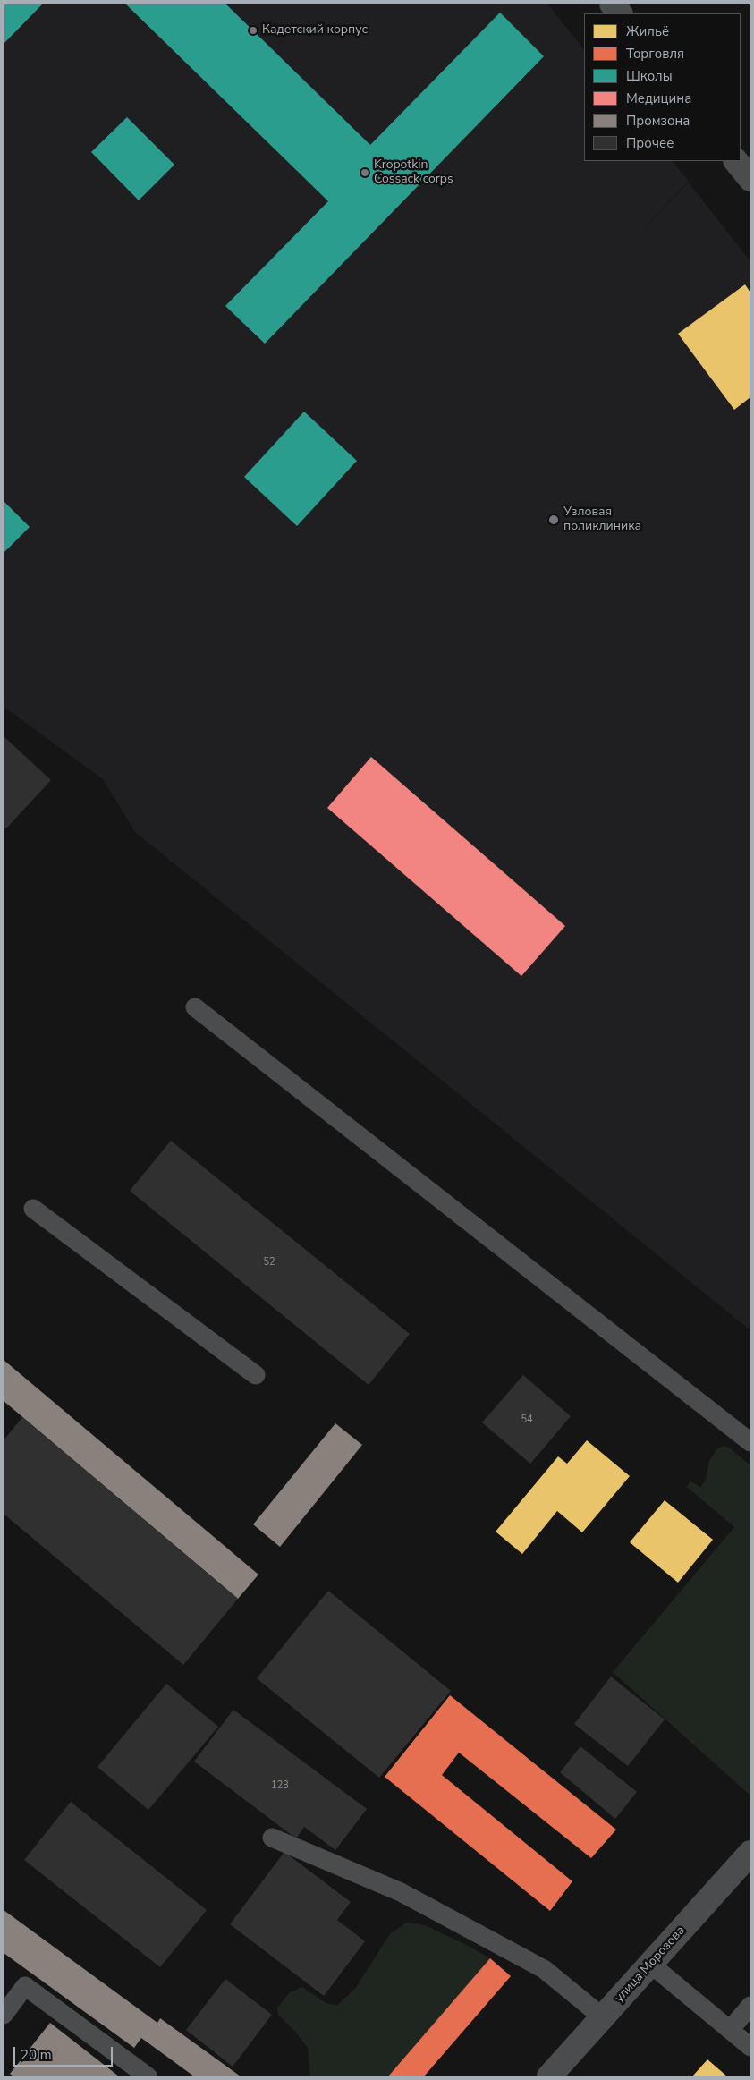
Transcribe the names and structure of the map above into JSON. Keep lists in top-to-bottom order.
{
  "streets": {
    "street": ["улица Морозова"]
  },
  "places": ["Кадетский корпус", "Kropotkin Cossack corps", "Узловая поликлиника"],
  "house_numbers": ["52", "54", "123"],
  "legend": [
    "Жильё",
    "Торговля",
    "Школы",
    "Медицина",
    "Промзона",
    "Прочее"
  ],
  "scale_bar": "20 m"
}
